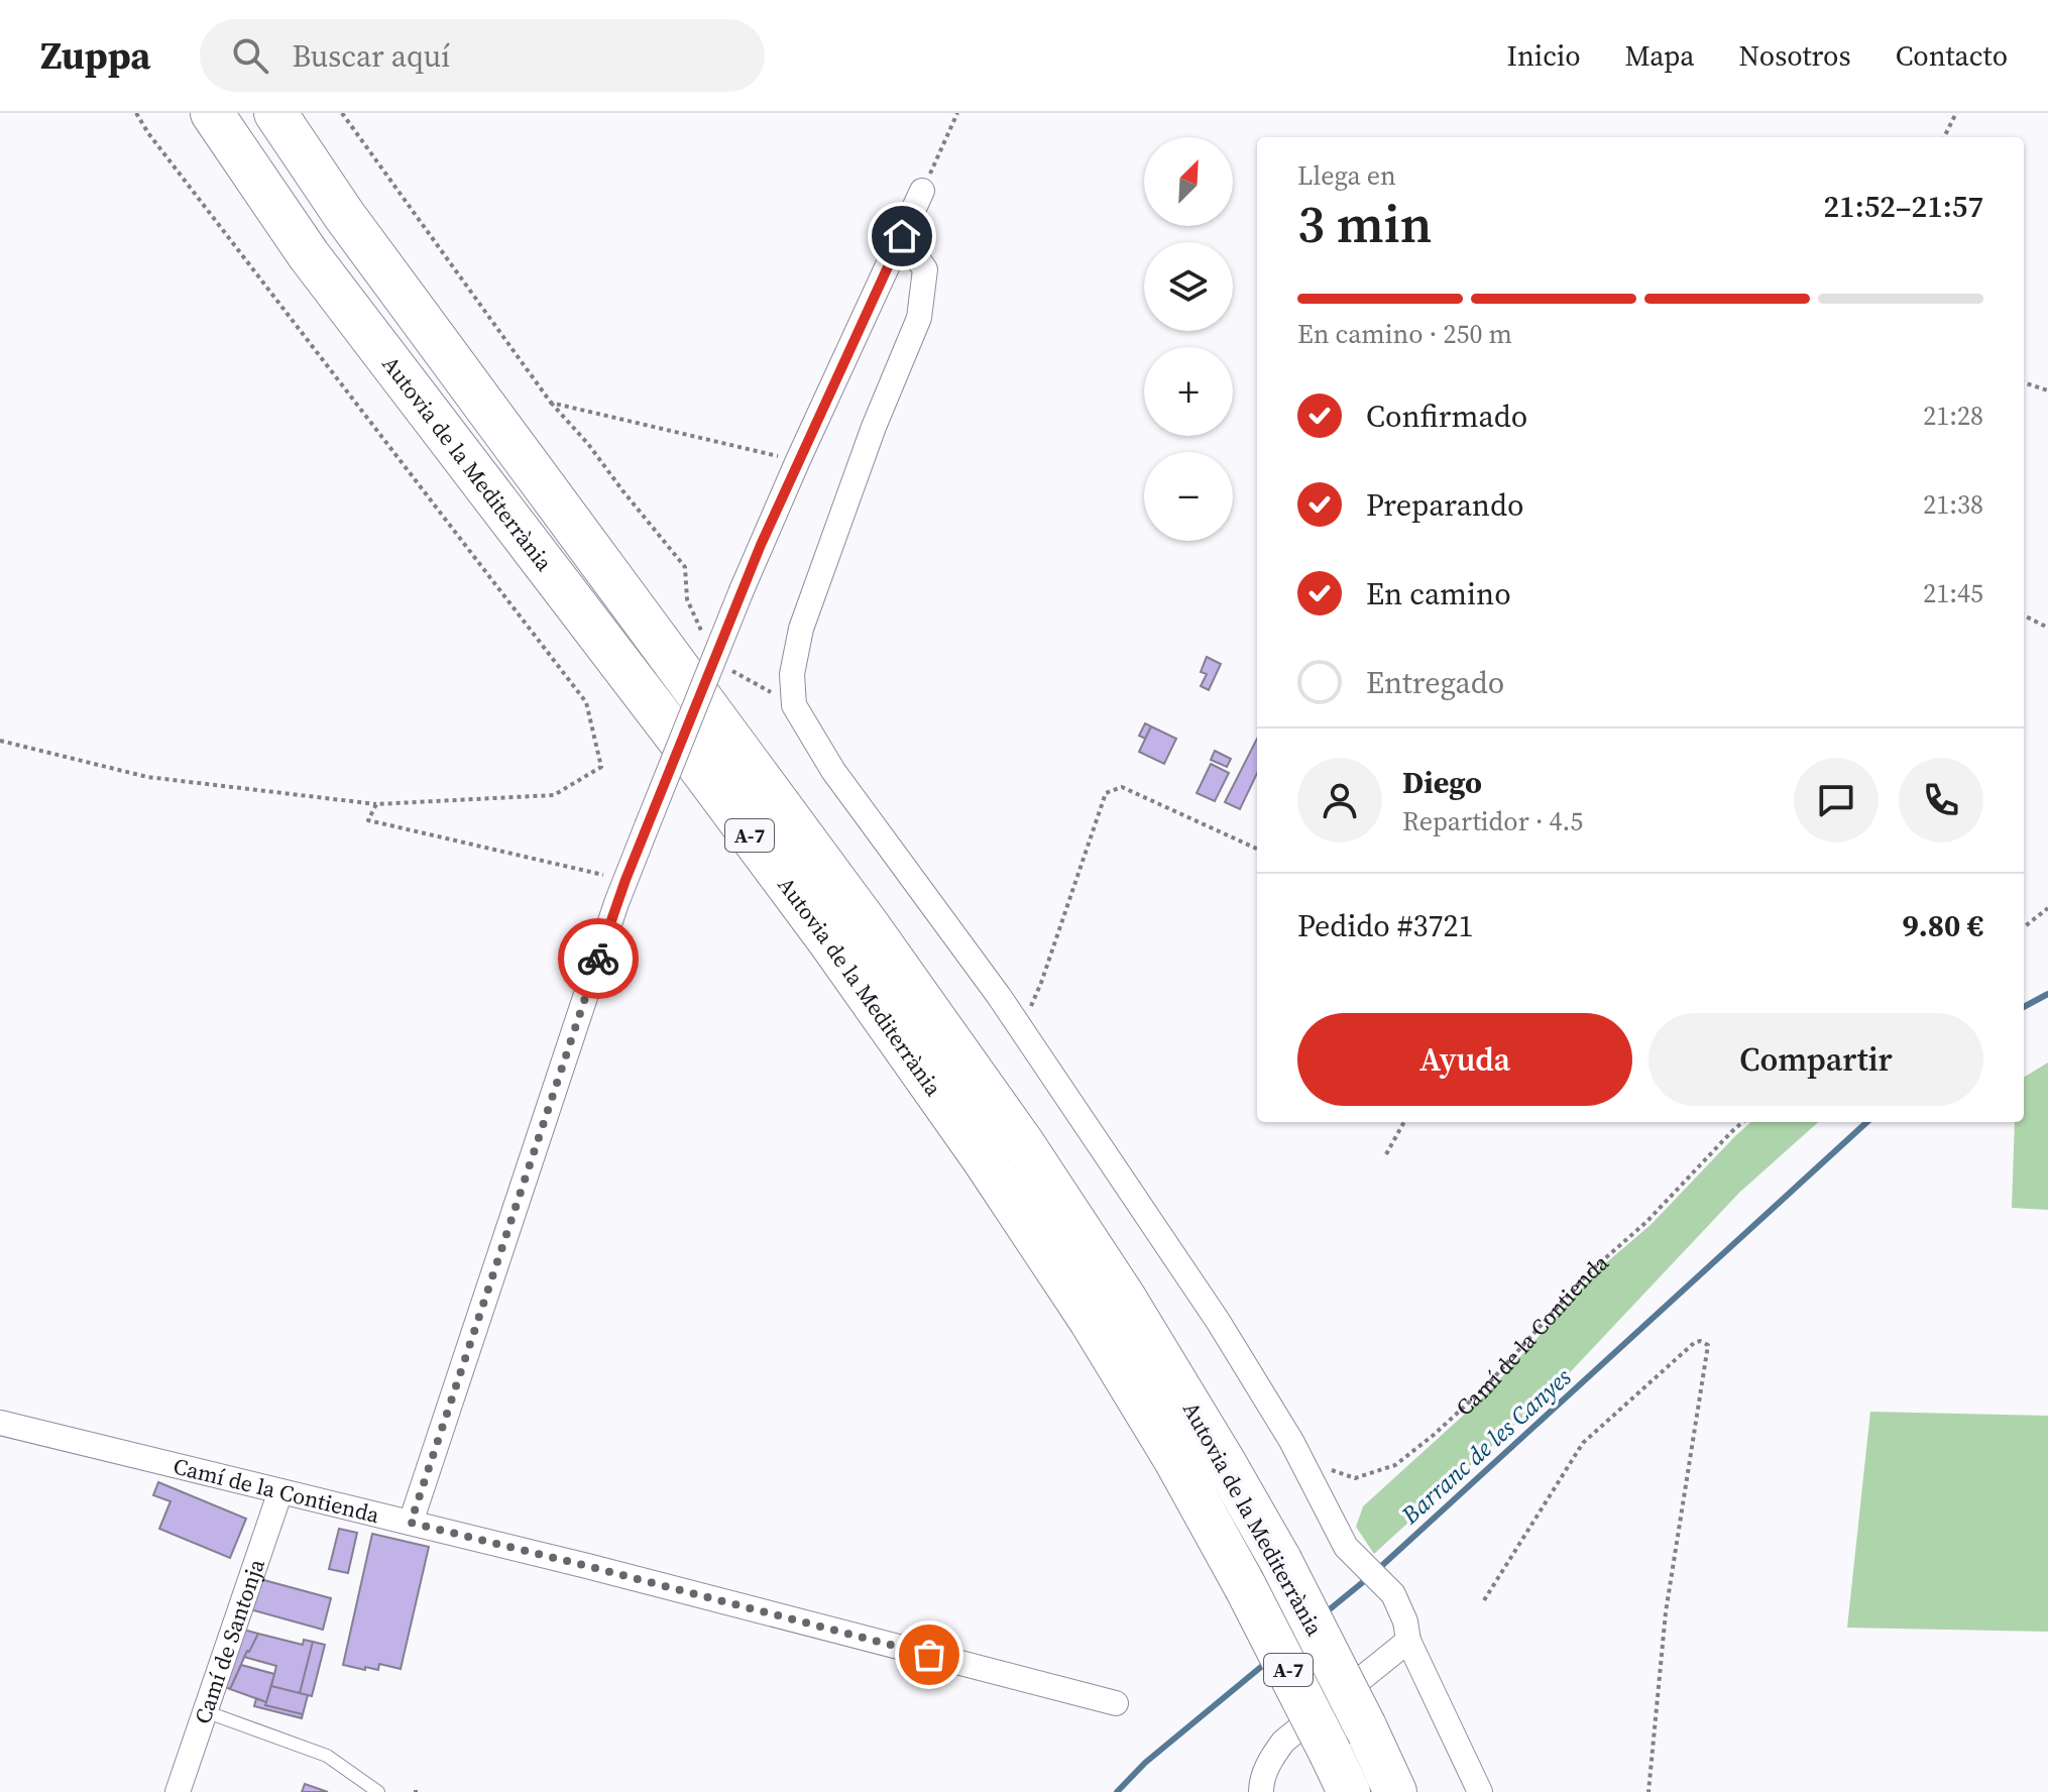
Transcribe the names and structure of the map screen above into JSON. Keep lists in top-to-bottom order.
{
  "streets": {
    "highway": ["Autovia de la Mediterrània", "A-7"],
    "street": ["Camí de la Contienda", "Camí de Santonja"]
  },
  "crossings": [
    ["Camí de la Contienda", "Camí de Santonja"]
  ],
  "water": ["Barranc de les Canyes"],
  "north": "top right",
  "page": {
    "header": "Zuppa",
    "search": "Buscar aquí",
    "nav": [
      "Inicio",
      "Mapa",
      "Nosotros",
      "Contacto"
    ],
    "map_buttons": ["+", "−"],
    "heading": ["3 min", "Llega en", "21:52–21:57"],
    "panel": [
      "Diego",
      "Repartidor · 4.5",
      "Pedido #3721",
      "9.80 €"
    ],
    "bar": "En camino · 250 m",
    "list": [
      ["Confirmado", "21:28"],
      ["Preparando", "21:38"],
      ["En camino", "21:45"],
      "Entregado"
    ],
    "buttons": ["Ayuda", "Compartir"]
  }
}
